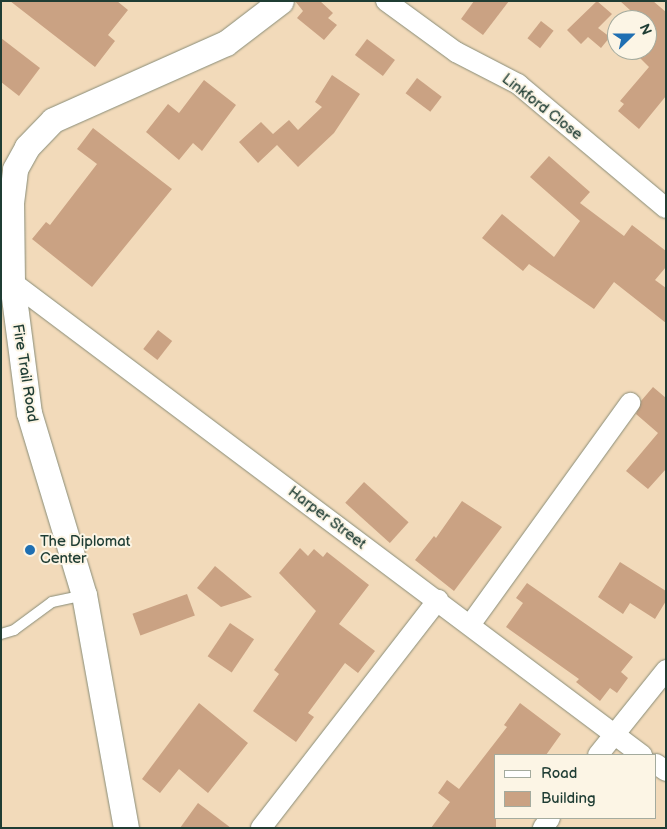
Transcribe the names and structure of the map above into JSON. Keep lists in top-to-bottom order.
{
  "streets": {
    "street": ["Linkford Close", "Fire Trail Road", "Harper Street"]
  },
  "crossings": [
    ["Fire Trail Road", "Harper Street"]
  ],
  "places": ["The Diplomat Center"],
  "legend": ["Road", "Building"],
  "north": "right"
}
